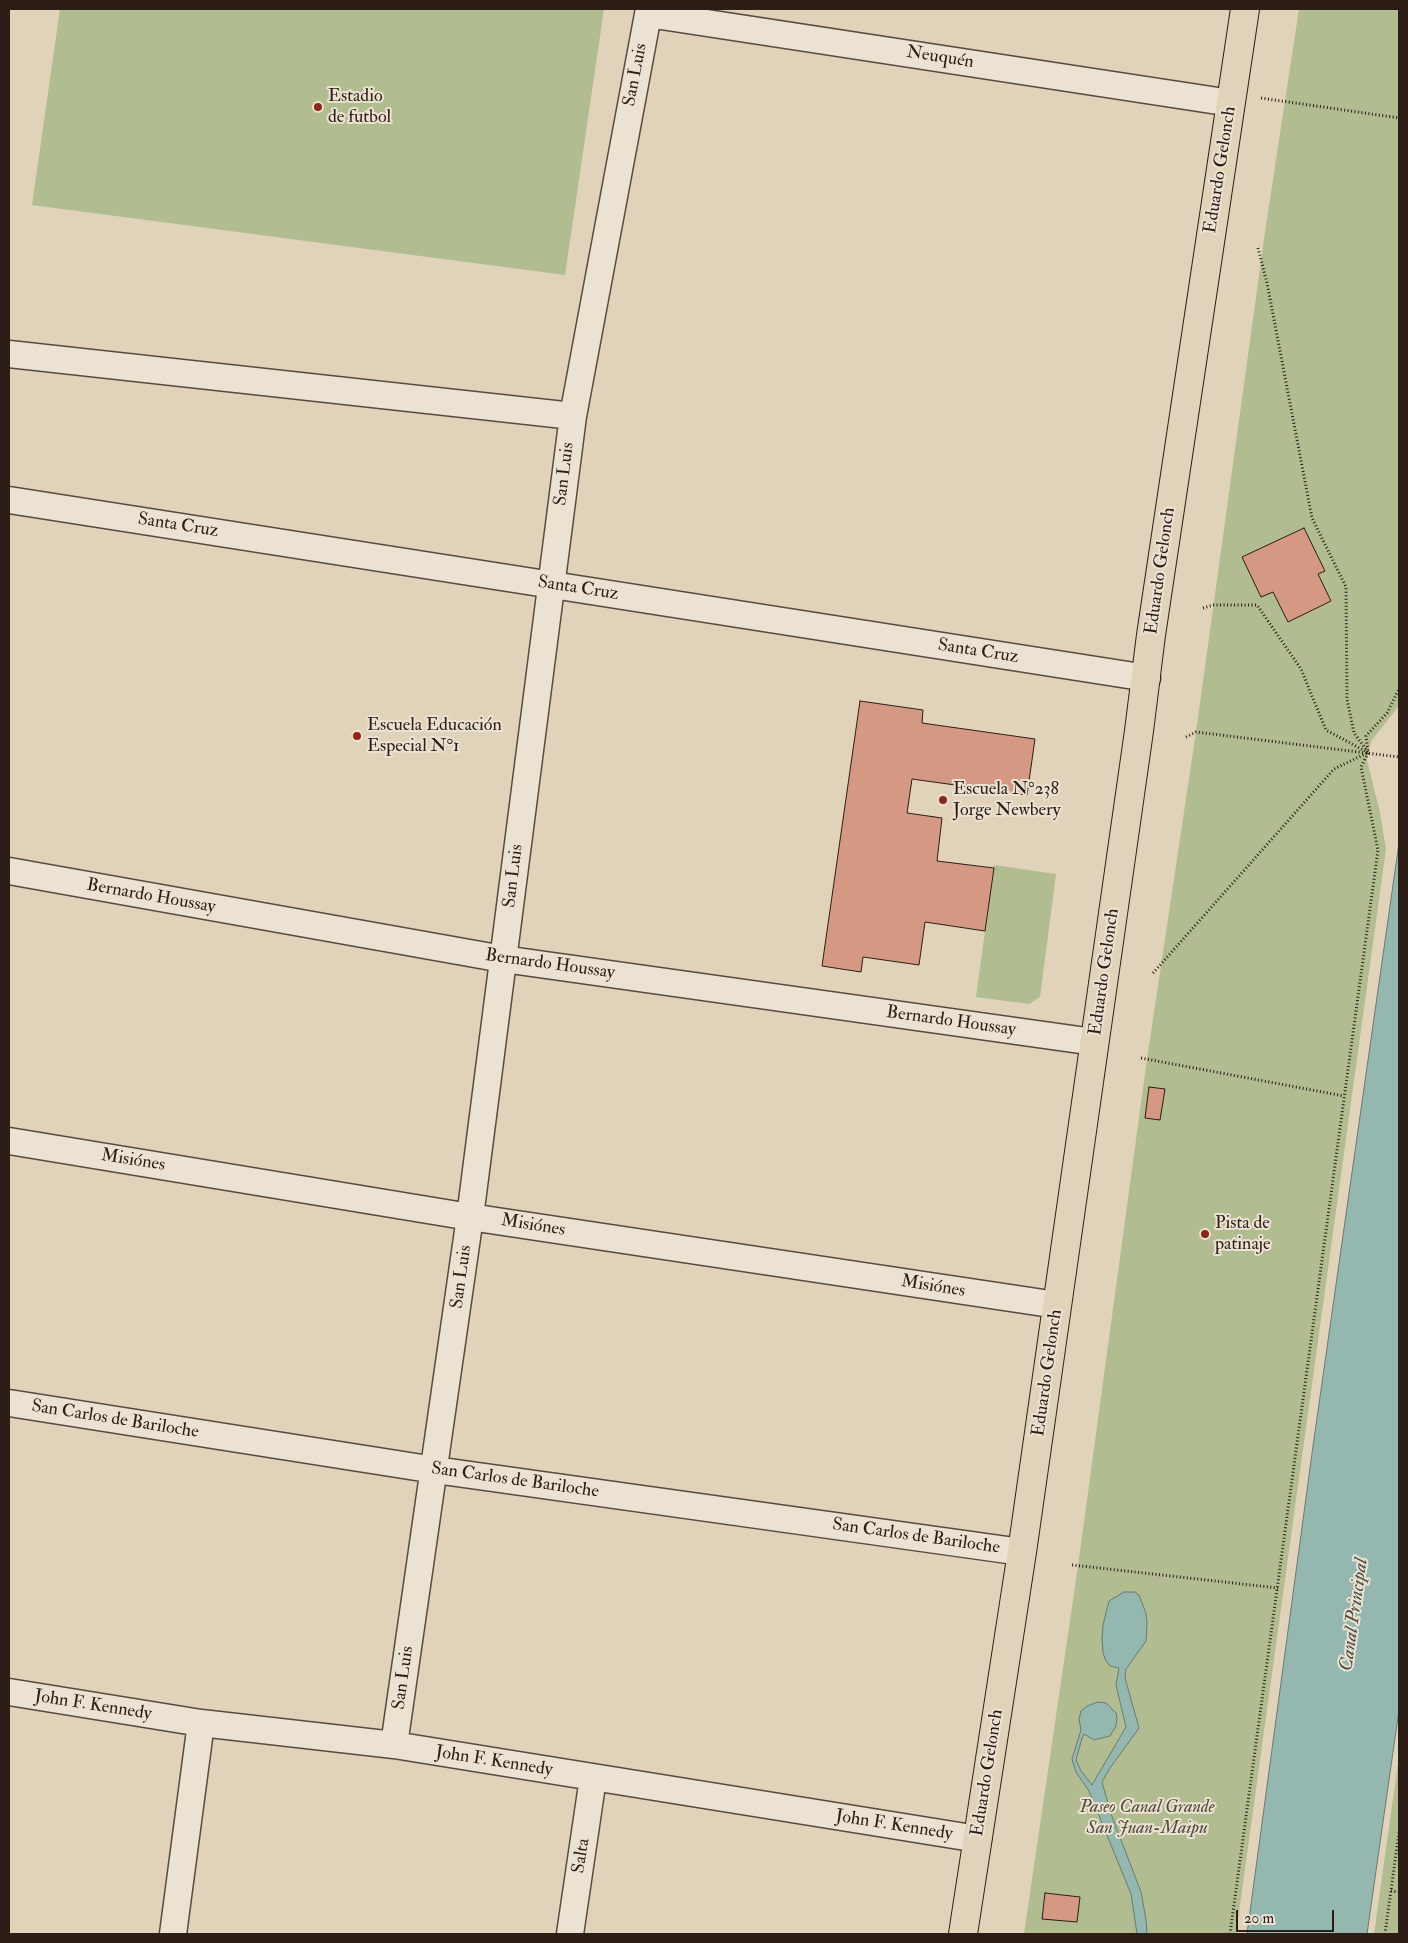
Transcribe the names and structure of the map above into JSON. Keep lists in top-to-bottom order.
{
  "streets": {
    "main road": ["Eduardo Gelonch"],
    "street": [
      "Neuquén",
      "San Luis",
      "Santa Cruz",
      "Bernardo Houssay",
      "Misiónes",
      "San Carlos de Bariloche",
      "John F. Kennedy",
      "Salta"
    ]
  },
  "crossings": [
    ["Neuquén", "San Luis"],
    ["Neuquén", "Eduardo Gelonch"],
    ["San Luis", "Santa Cruz"],
    ["San Luis", "Bernardo Houssay"],
    ["San Luis", "Misiónes"],
    ["San Luis", "San Carlos de Bariloche"],
    ["San Luis", "John F. Kennedy"],
    ["Eduardo Gelonch", "Santa Cruz"],
    ["Eduardo Gelonch", "Bernardo Houssay"],
    ["Eduardo Gelonch", "Misiónes"],
    ["Eduardo Gelonch", "San Carlos de Bariloche"],
    ["Eduardo Gelonch", "John F. Kennedy"],
    ["John F. Kennedy", "Salta"]
  ],
  "water": ["Canal Principal"],
  "parks": ["Paseo Canal Grande San Juan-Maipu"],
  "places": [
    "Estadio de futbol",
    "Escuela Educación Especial N°1",
    "Escuela N°238 Jorge Newbery",
    "Pista de patinaje"
  ],
  "scale_bar": "20 m"
}
